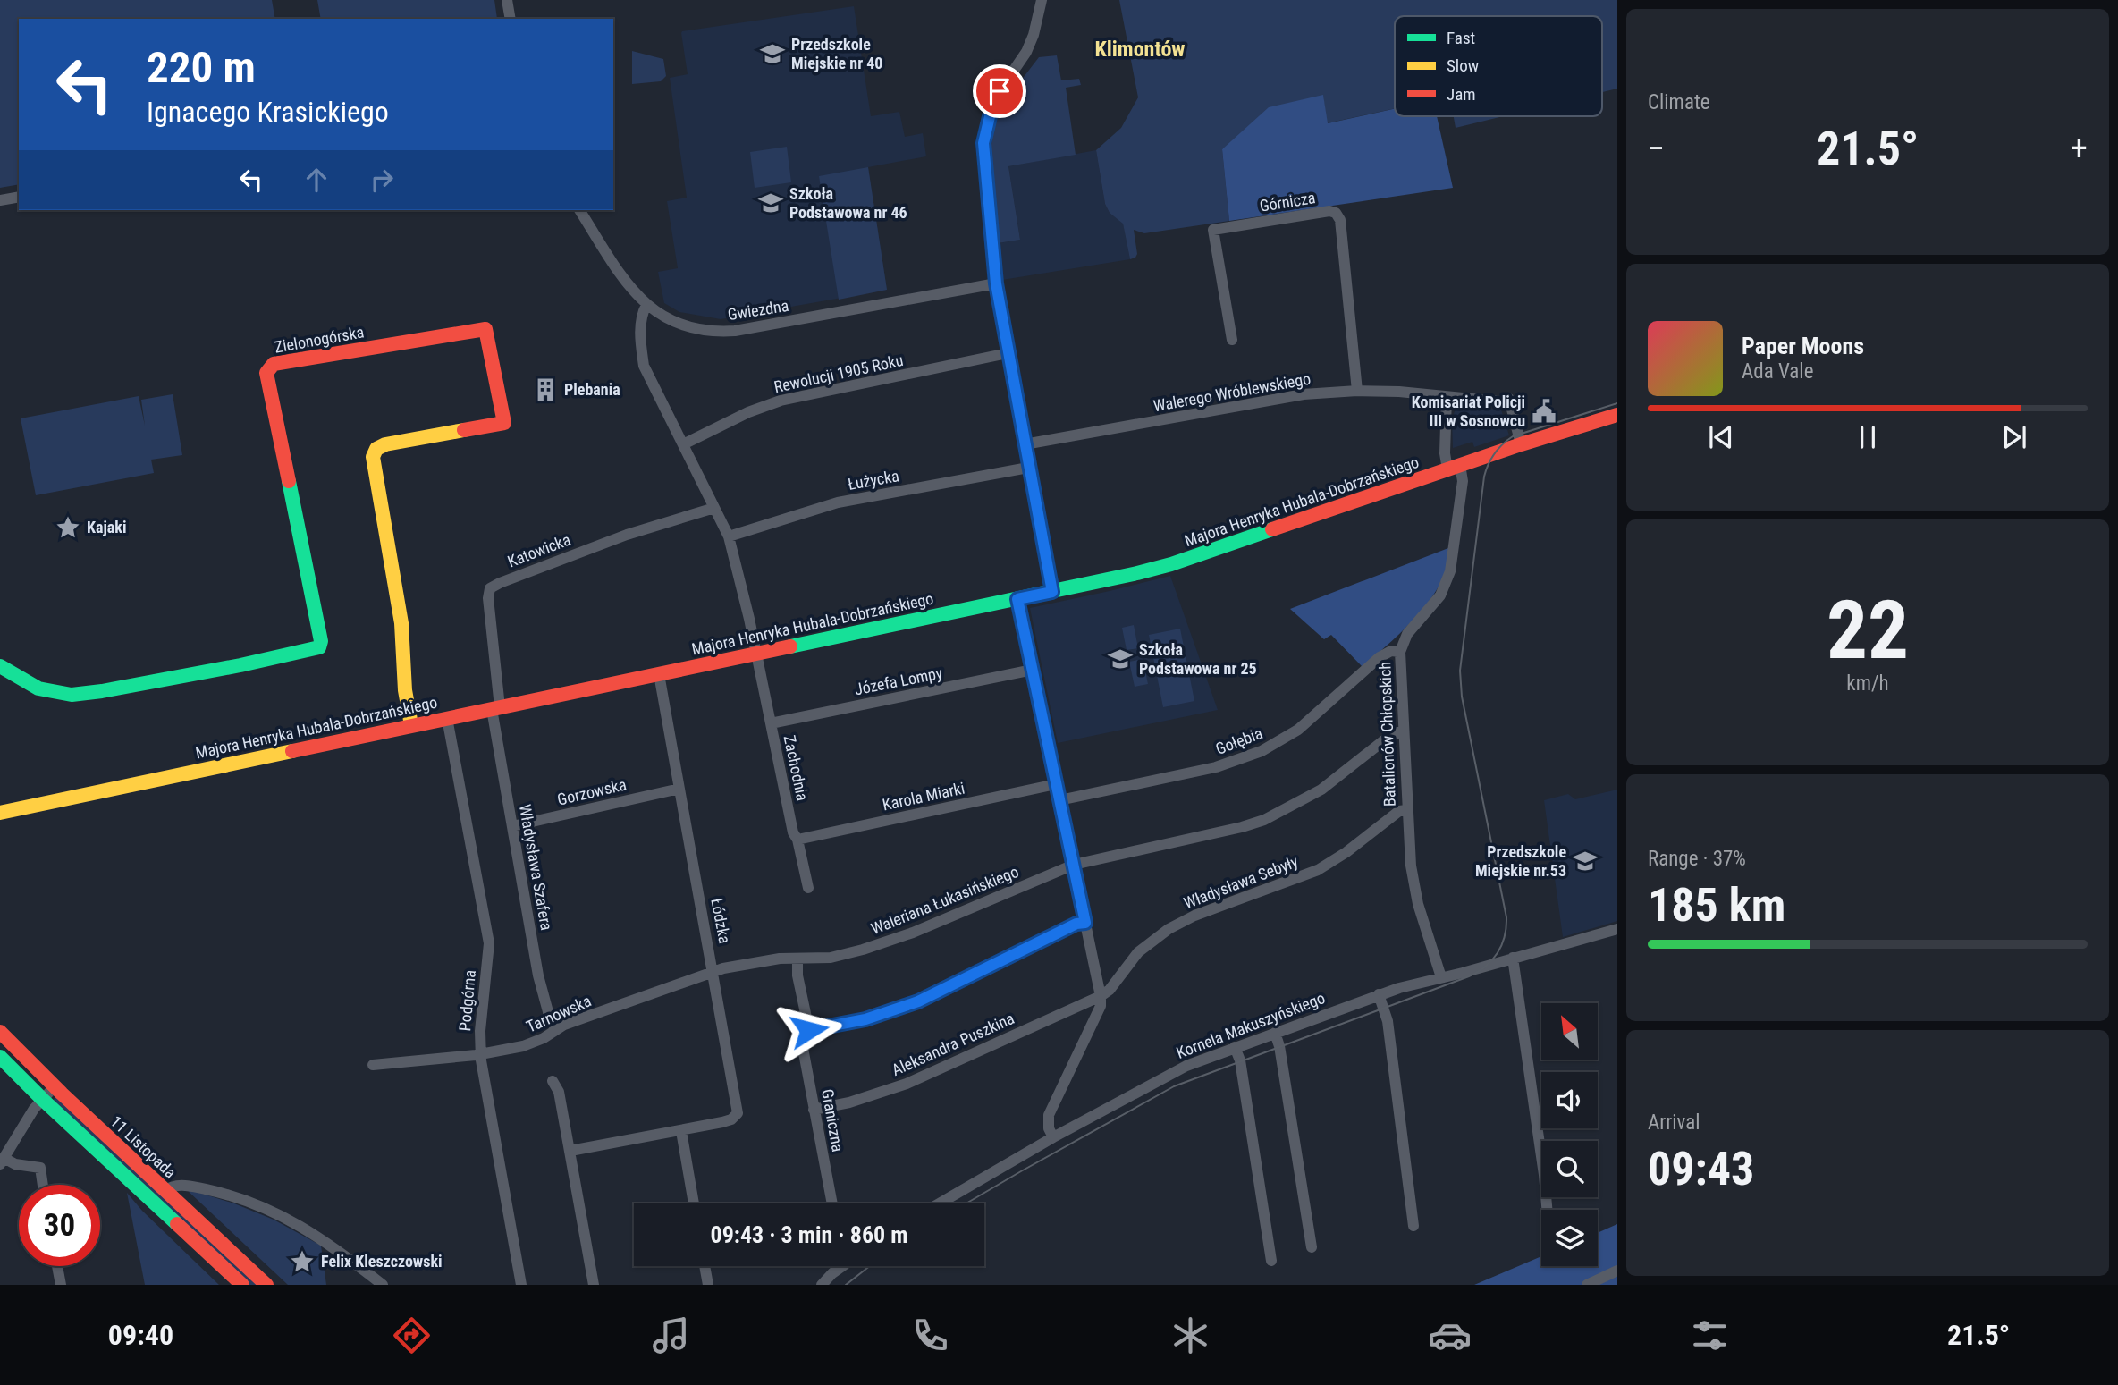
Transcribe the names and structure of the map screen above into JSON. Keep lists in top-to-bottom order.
{
  "streets": {
    "street": [
      "Górnicza",
      "Gwiezdna",
      "Zielonogórska",
      "Rewolucji 1905 Roku",
      "Walerego Wróblewskiego",
      "Łużycka",
      "Majora Henryka Hubala-Dobrzańskiego",
      "Katowicka",
      "Józefa Lompy",
      "Batalionów Chłopskich",
      "Gołębia",
      "Zachodnia",
      "Gorzowska",
      "Karola Miarki",
      "Władysława Szafera",
      "Władysława Sebyły",
      "Waleriana Łukasińskiego",
      "Łódzka",
      "Podgórna",
      "Tarnowska",
      "Kornela Makuszyńskiego",
      "Aleksandra Puszkina",
      "Graniczna",
      "11 Listopada"
    ]
  },
  "crossings": [
    ["Górnicza", "Walerego Wróblewskiego"],
    ["Gwiezdna", "Zachodnia"],
    ["Zielonogórska", "Majora Henryka Hubala-Dobrzańskiego"],
    ["Rewolucji 1905 Roku", "Zachodnia"],
    ["Walerego Wróblewskiego", "Majora Henryka Hubala-Dobrzańskiego"],
    ["Łużycka", "Zachodnia"],
    ["Majora Henryka Hubala-Dobrzańskiego", "Katowicka"],
    ["Majora Henryka Hubala-Dobrzańskiego", "Batalionów Chłopskich"],
    ["Majora Henryka Hubala-Dobrzańskiego", "Zachodnia"],
    ["Majora Henryka Hubala-Dobrzańskiego", "Władysława Szafera"],
    ["Majora Henryka Hubala-Dobrzańskiego", "Łódzka"],
    ["Majora Henryka Hubala-Dobrzańskiego", "Podgórna"],
    ["Katowicka", "Zachodnia"],
    ["Katowicka", "Władysława Szafera"],
    ["Józefa Lompy", "Zachodnia"],
    ["Batalionów Chłopskich", "Gołębia"],
    ["Batalionów Chłopskich", "Władysława Sebyły"],
    ["Batalionów Chłopskich", "Waleriana Łukasińskiego"],
    ["Batalionów Chłopskich", "Kornela Makuszyńskiego"],
    ["Zachodnia", "Karola Miarki"],
    ["Gorzowska", "Władysława Szafera"],
    ["Gorzowska", "Łódzka"],
    ["Władysława Szafera", "Tarnowska"],
    ["Władysława Sebyły", "Kornela Makuszyńskiego"],
    ["Władysława Sebyły", "Aleksandra Puszkina"],
    ["Waleriana Łukasińskiego", "Łódzka"],
    ["Waleriana Łukasińskiego", "Tarnowska"],
    ["Waleriana Łukasińskiego", "Graniczna"],
    ["Łódzka", "Tarnowska"],
    ["Podgórna", "Tarnowska"],
    ["Aleksandra Puszkina", "Graniczna"]
  ],
  "districts": ["Klimontów"],
  "places": {
    "school or university": [
      "Przedszkole Miejskie nr 40",
      "Szkoła Podstawowa nr 46",
      "Szkoła Podstawowa nr 25",
      "Przedszkole Miejskie nr.53"
    ],
    "building": ["Plebania"],
    "public building": ["Komisariat Policji III w Sosnowcu"],
    "place": ["Kajaki", "Felix Kleszczowski"]
  },
  "legend": ["Fast", "Slow", "Jam"],
  "north": "top left",
  "page": {
    "tile": [
      "Climate",
      ["22", "km/h"],
      ["Range · 37%", "185 km"],
      ["Arrival", "09:43"]
    ],
    "turn": ["220 m", "Ignacego Krasickiego"],
    "heat": ["−", "21.5°", "+"],
    "song": ["Paper Moons", "Ada Vale"],
    "limit": "30",
    "trip": "09:43 · 3 min · 860 m",
    "tabs": ["09:40", "21.5°"]
  }
}
